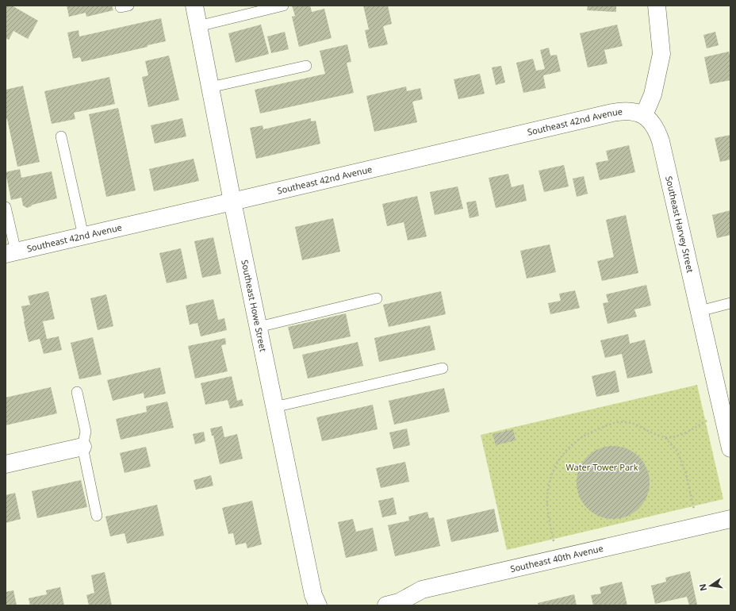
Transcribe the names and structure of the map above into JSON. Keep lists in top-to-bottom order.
{
  "streets": {
    "street": [
      "Southeast 42nd Avenue",
      "Southeast Harvey Street",
      "Southeast Howe Street",
      "Southeast 40th Avenue"
    ]
  },
  "crossings": [
    ["Southeast 42nd Avenue", "Southeast Harvey Street"],
    ["Southeast 42nd Avenue", "Southeast Howe Street"]
  ],
  "parks": ["Water Tower Park"],
  "north": "left"
}
